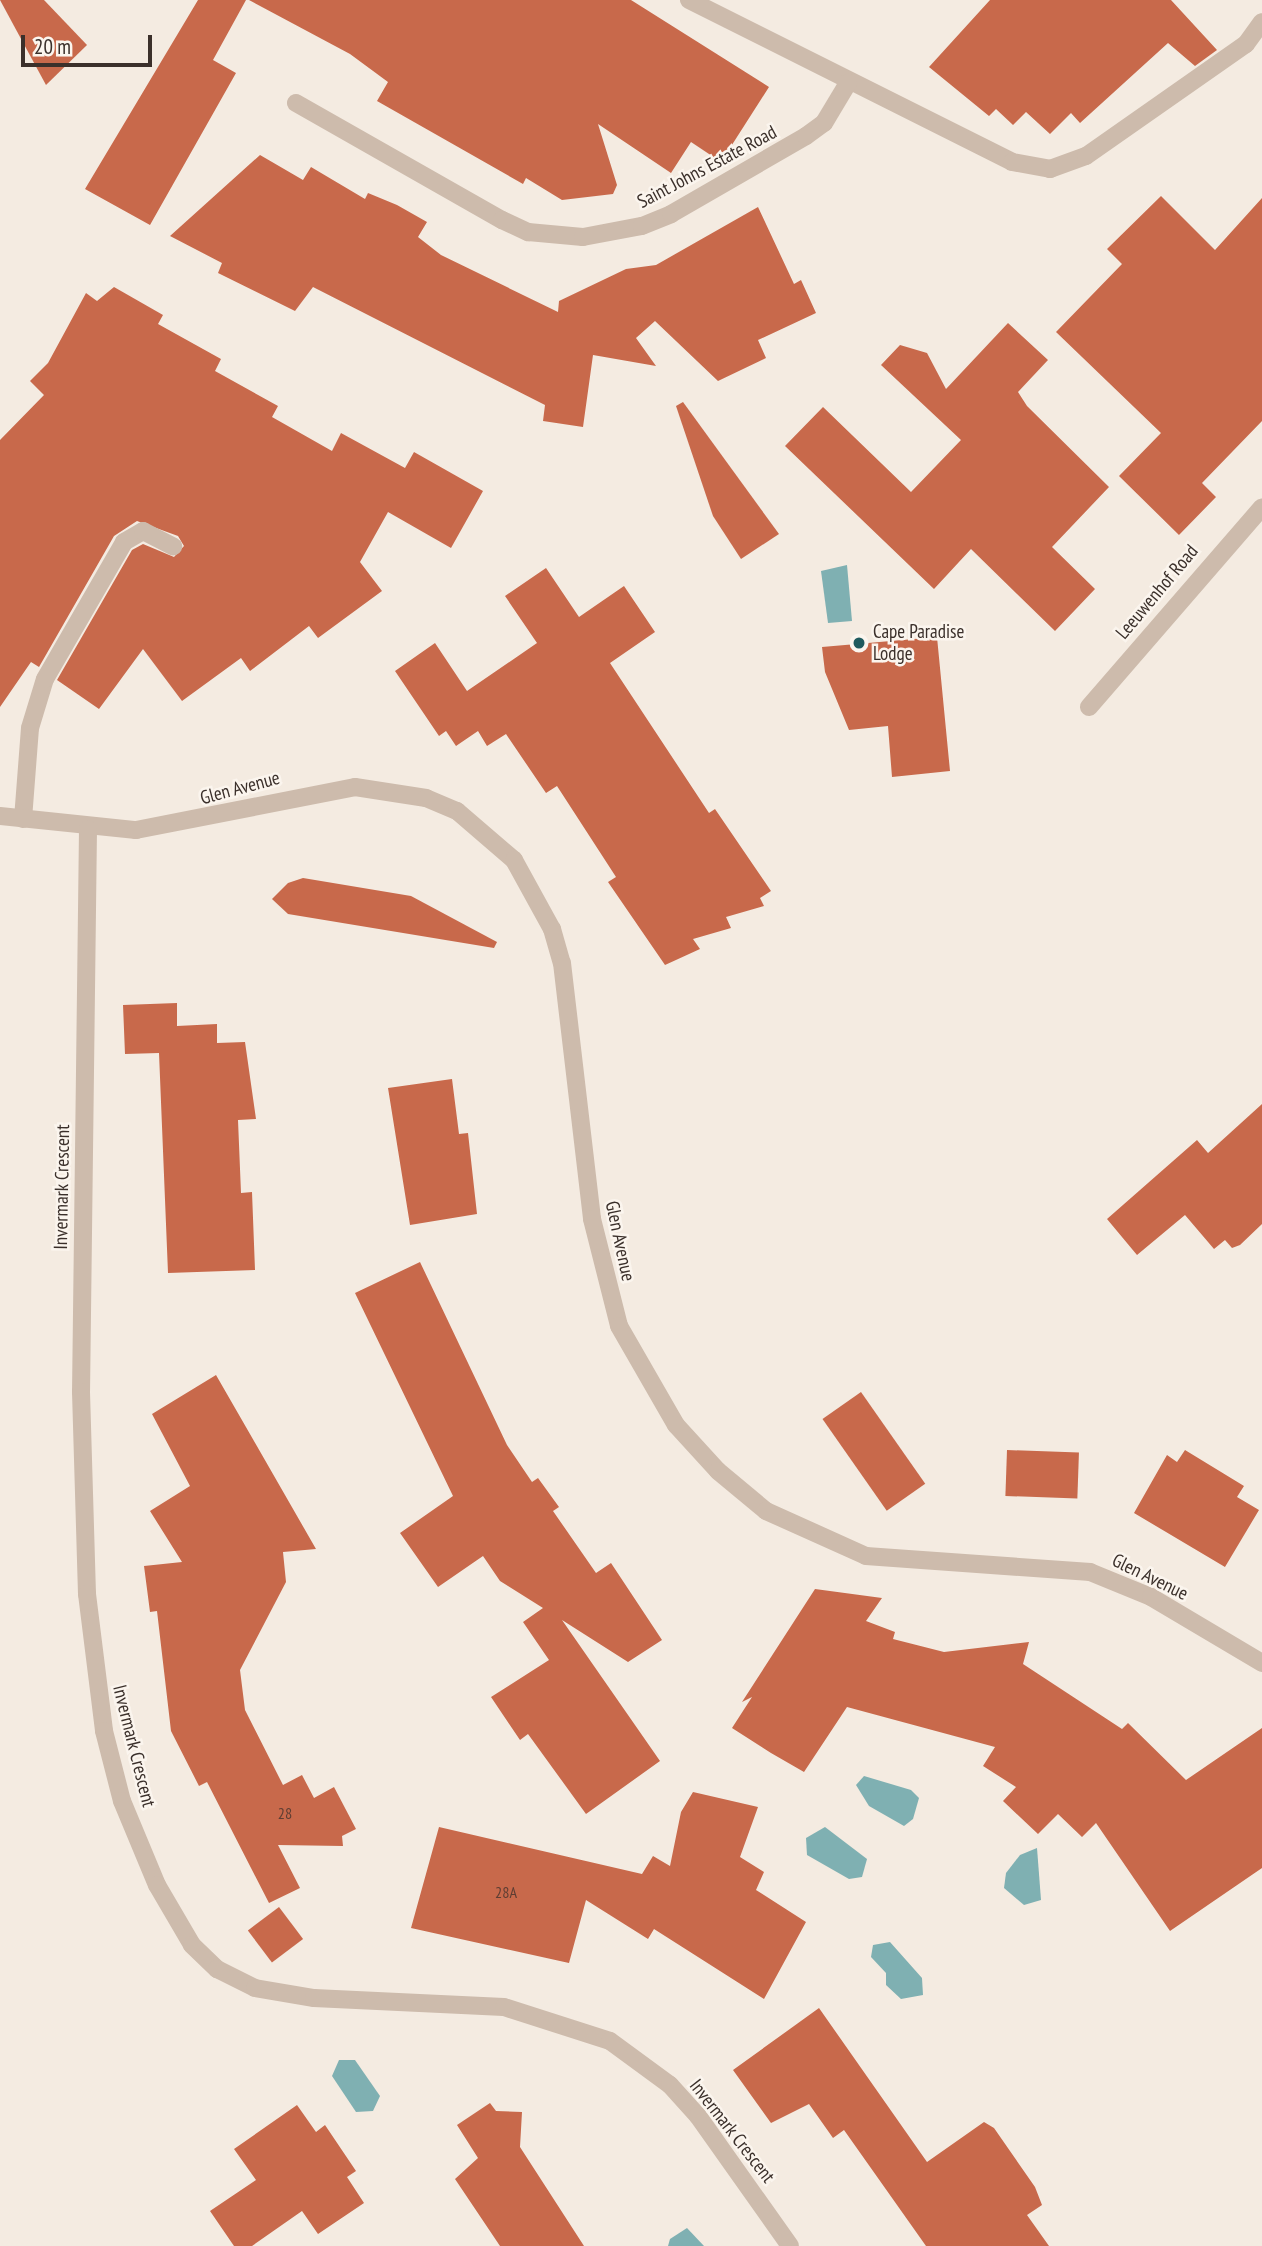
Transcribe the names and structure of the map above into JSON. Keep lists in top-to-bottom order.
{
  "streets": {
    "street": [
      "Saint Johns Estate Road",
      "Leeuwenhof Road",
      "Glen Avenue",
      "Invermark Crescent"
    ]
  },
  "crossings": [
    ["Glen Avenue", "Invermark Crescent"]
  ],
  "places": ["Cape Paradise Lodge"],
  "house_numbers": ["28", "28A"],
  "scale_bar": "20 m"
}
